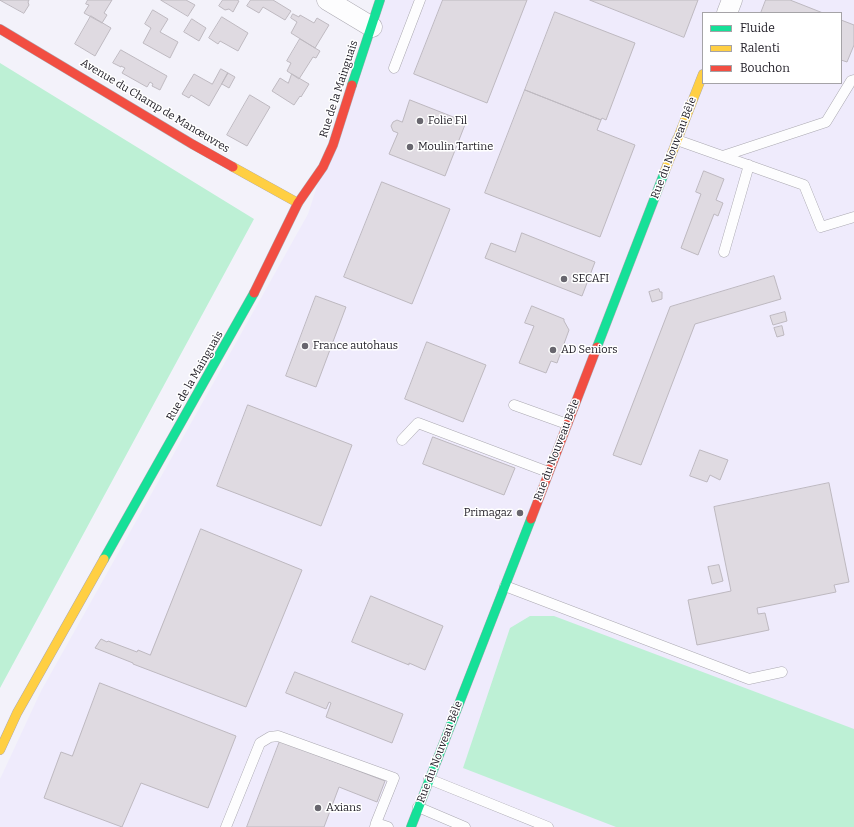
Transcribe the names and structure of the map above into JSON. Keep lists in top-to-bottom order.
{
  "streets": {
    "street": ["Rue de la Mainguais", "Avenue du Champ de Manœuvres", "Rue du Nouveau Bêle"]
  },
  "crossings": [
    ["Rue de la Mainguais", "Avenue du Champ de Manœuvres"]
  ],
  "places": [
    "Folie Fil",
    "Moulin Tartine",
    "SECAFI",
    "France autohaus",
    "AD Seniors",
    "Primagaz",
    "Axians"
  ],
  "legend": ["Fluide", "Ralenti", "Bouchon"]
}
